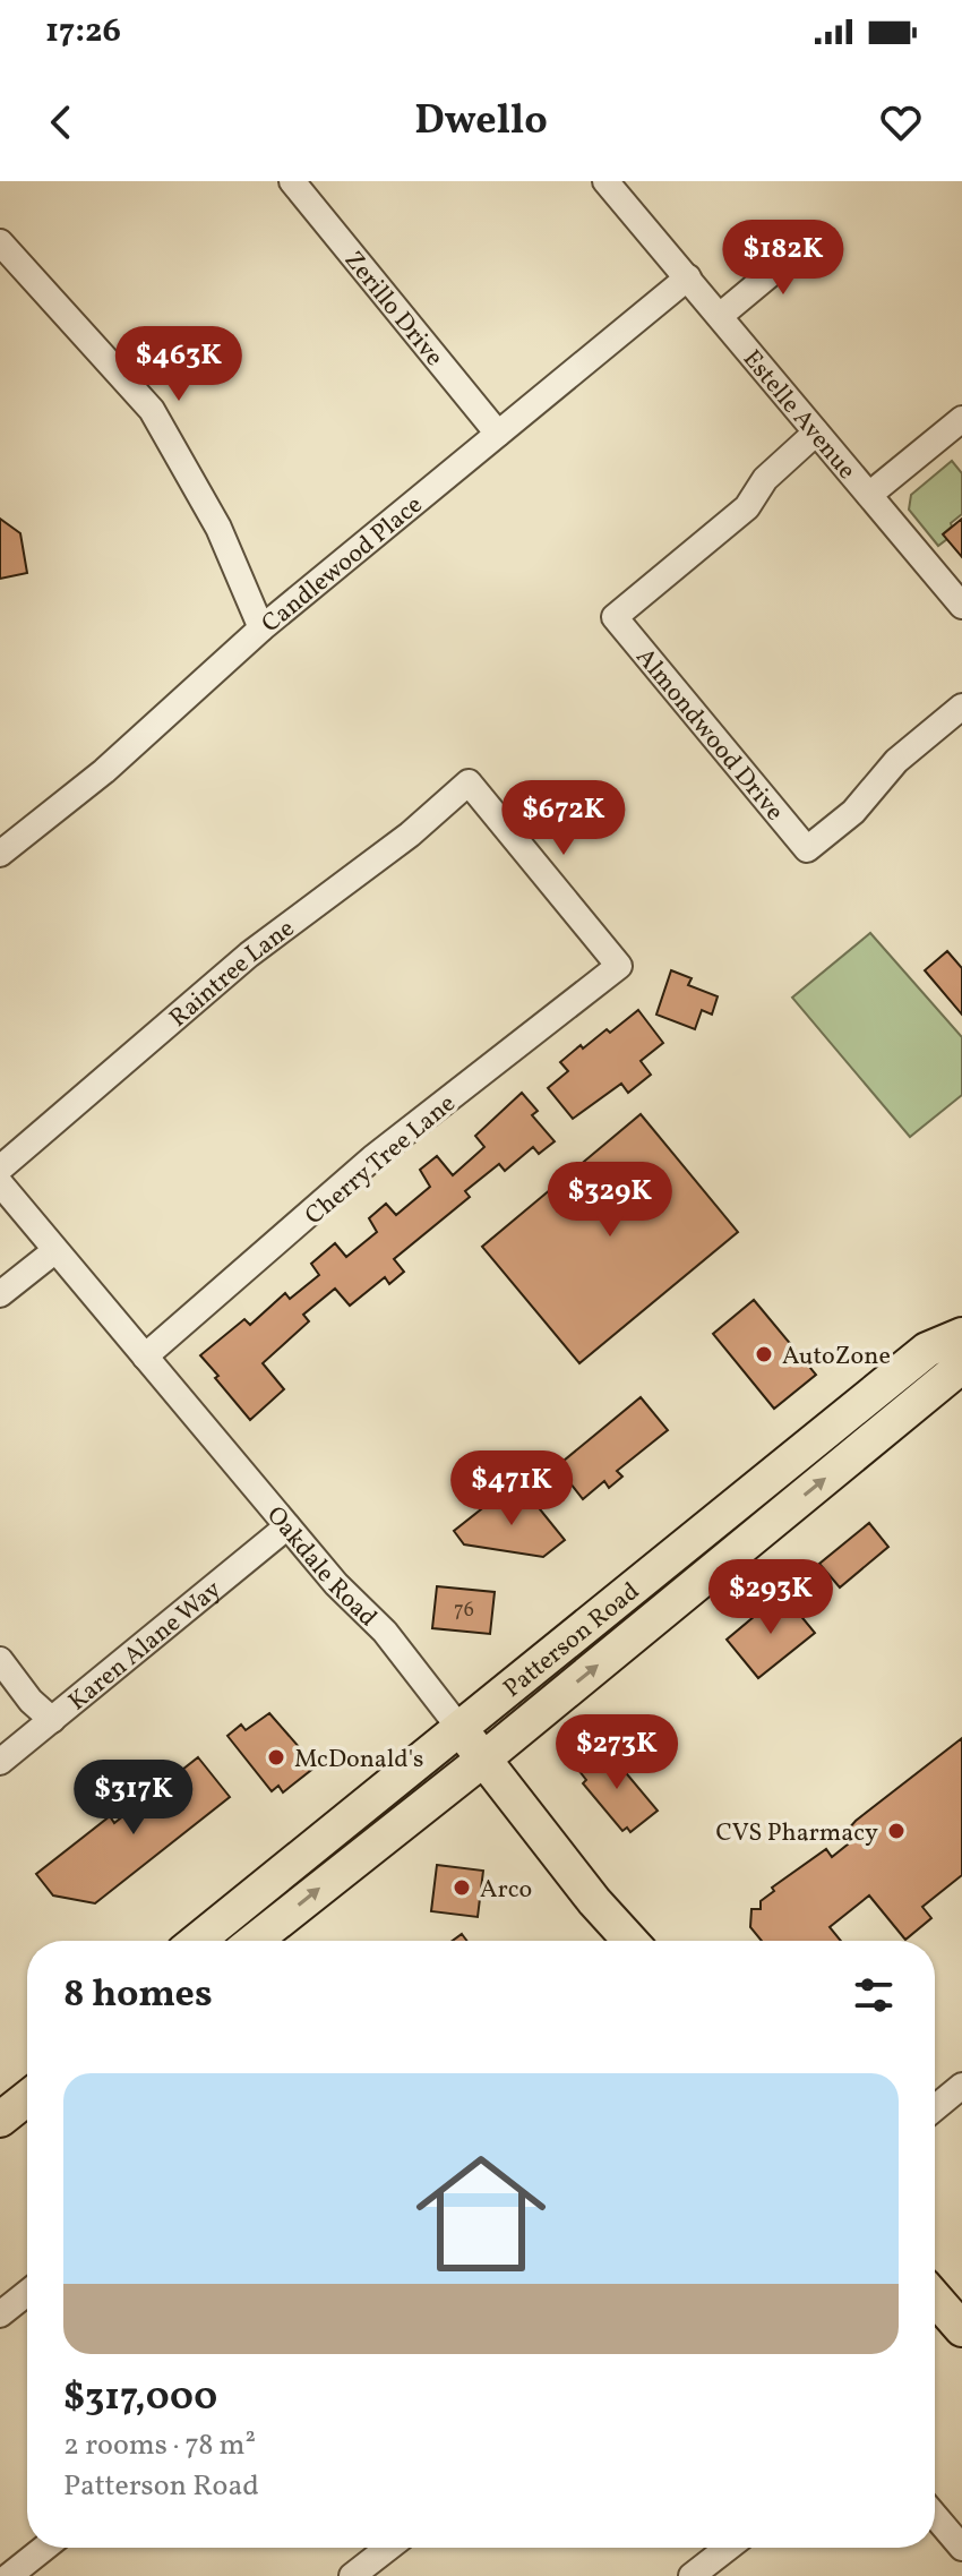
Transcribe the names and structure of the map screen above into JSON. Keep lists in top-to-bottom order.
{
  "streets": {
    "main road": ["Oakdale Road", "Patterson Road"],
    "street": [
      "Zerillo Drive",
      "Estelle Avenue",
      "Candlewood Place",
      "Almondwood Drive",
      "Raintree Lane",
      "Cherry Tree Lane",
      "Karen Alane Way"
    ]
  },
  "crossings": [
    ["Zerillo Drive", "Candlewood Place"],
    ["Estelle Avenue", "Candlewood Place"],
    ["Estelle Avenue", "Almondwood Drive"],
    ["Raintree Lane", "Cherry Tree Lane"],
    ["Cherry Tree Lane", "Oakdale Road"],
    ["Oakdale Road", "Patterson Road"],
    ["Oakdale Road", "Karen Alane Way"]
  ],
  "places": [
    "AutoZone",
    "McDonald's",
    "CVS Pharmacy",
    "Arco"
  ],
  "house_numbers": ["76"],
  "page": {
    "status": "17:26",
    "header": "Dwello",
    "price": [
      "$182K",
      "$463K",
      "$672K",
      "$329K",
      "$471K",
      "$293K",
      "$273K",
      "$317K"
    ],
    "heading": "8 homes",
    "list": [
      {
        "name": "$317,000",
        "note": "2 rooms · 78 m² · Patterson Road"
      }
    ]
  }
}
